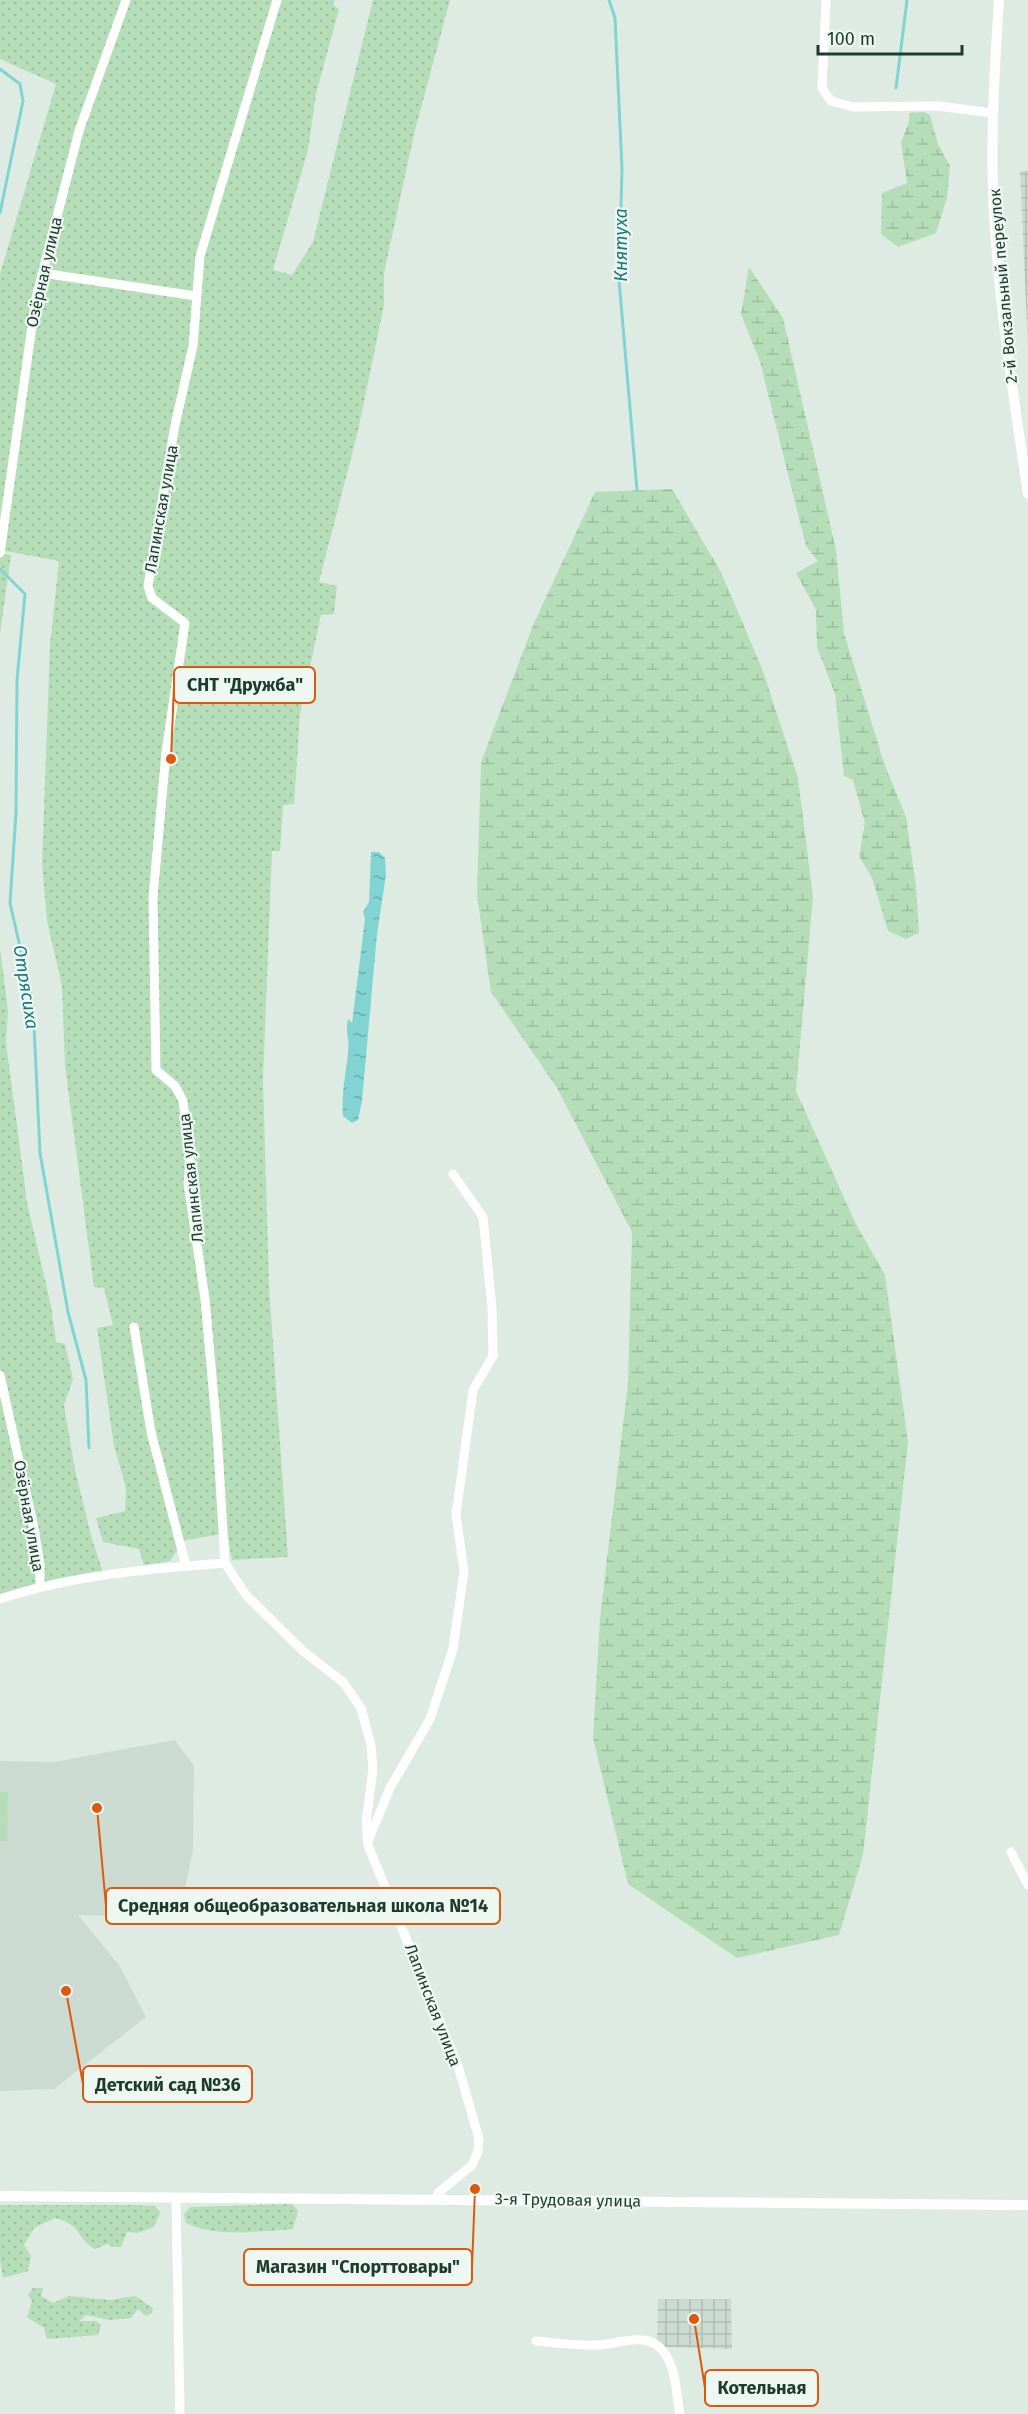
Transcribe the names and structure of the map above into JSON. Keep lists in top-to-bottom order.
{
  "streets": {
    "street": [
      "Озёрная улица",
      "2-й Вокзальный переулок",
      "Лапинская улица",
      "3-я Трудовая улица"
    ]
  },
  "crossings": [
    ["Лапинская улица", "3-я Трудовая улица"]
  ],
  "water": ["Княтуха", "Отрясиха"],
  "places": [
    "СНТ \"Дружба\"",
    "Средняя общеобразовательная школа №14",
    "Детский сад №36",
    "Магазин \"Спорттовары\"",
    "Котельная"
  ],
  "scale_bar": "100 m"
}
